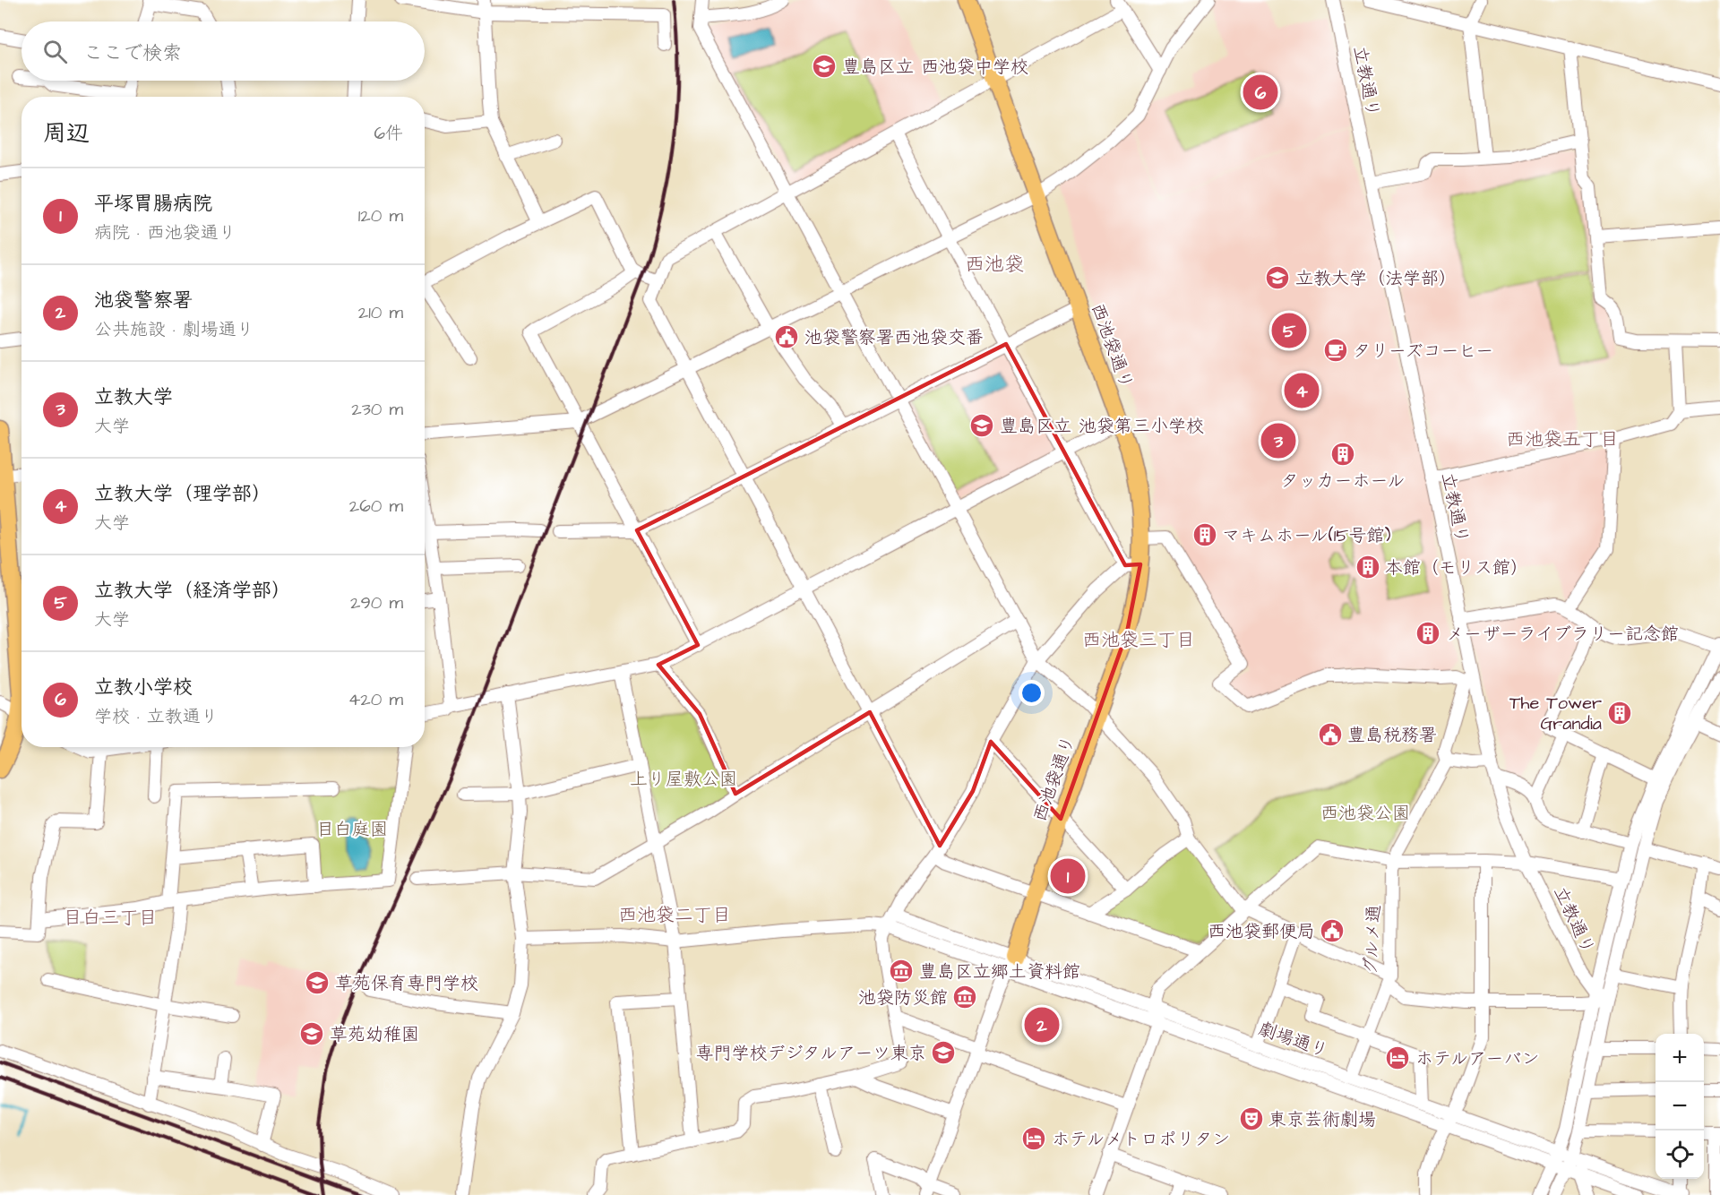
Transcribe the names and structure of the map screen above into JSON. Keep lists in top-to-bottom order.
{
  "streets": {
    "main road": ["西池袋通り"],
    "street": ["立教通り", "グルメ通", "劇場通り"]
  },
  "crossings": [
    ["西池袋通り", "劇場通り"],
    ["グルメ通", "劇場通り"]
  ],
  "districts": [
    "西池袋",
    "西池袋五丁目",
    "西池袋三丁目",
    "西池袋二丁目",
    "目白三丁目"
  ],
  "parks": ["上り屋敷公園", "西池袋公園", "目白庭園"],
  "places": {
    "school or university": [
      "豊島区立 西池袋中学校",
      "立教大学（法学部）",
      "豊島区立 池袋第三小学校",
      "草苑保育専門学校",
      "草苑幼稚園",
      "専門学校デジタルアーツ東京"
    ],
    "public building": ["池袋警察署西池袋交番", "豊島税務署", "西池袋郵便局"],
    "cafe": ["タリーズコーヒー"],
    "building": [
      "タッカーホール",
      "マキムホール(15号館)",
      "本館（モリス館）",
      "メーザーライブラリー記念館",
      "The Tower Grandia"
    ],
    "museum": ["豊島区立郷土資料館", "池袋防災館"],
    "hotel": ["ホテルアーバン", "ホテルメトロポリタン"],
    "theatre": ["東京芸術劇場"]
  },
  "page": {
    "search": "ここで検索",
    "pins": [
      "6",
      "5",
      "4",
      "3",
      "1",
      "2"
    ],
    "heading": ["周辺", "6件"],
    "list": [
      {
        "mark": "1",
        "name": "平塚胃腸病院",
        "note": "病院 · 西池袋通り",
        "value": "120 m"
      },
      {
        "mark": "2",
        "name": "池袋警察署",
        "note": "公共施設 · 劇場通り",
        "value": "210 m"
      },
      {
        "mark": "3",
        "name": "立教大学",
        "note": "大学",
        "value": "230 m"
      },
      {
        "mark": "4",
        "name": "立教大学（理学部）",
        "note": "大学",
        "value": "260 m"
      },
      {
        "mark": "5",
        "name": "立教大学（経済学部）",
        "note": "大学",
        "value": "290 m"
      },
      {
        "mark": "6",
        "name": "立教小学校",
        "note": "学校 · 立教通り",
        "value": "420 m"
      }
    ],
    "map_buttons": ["+", "−"]
  }
}
